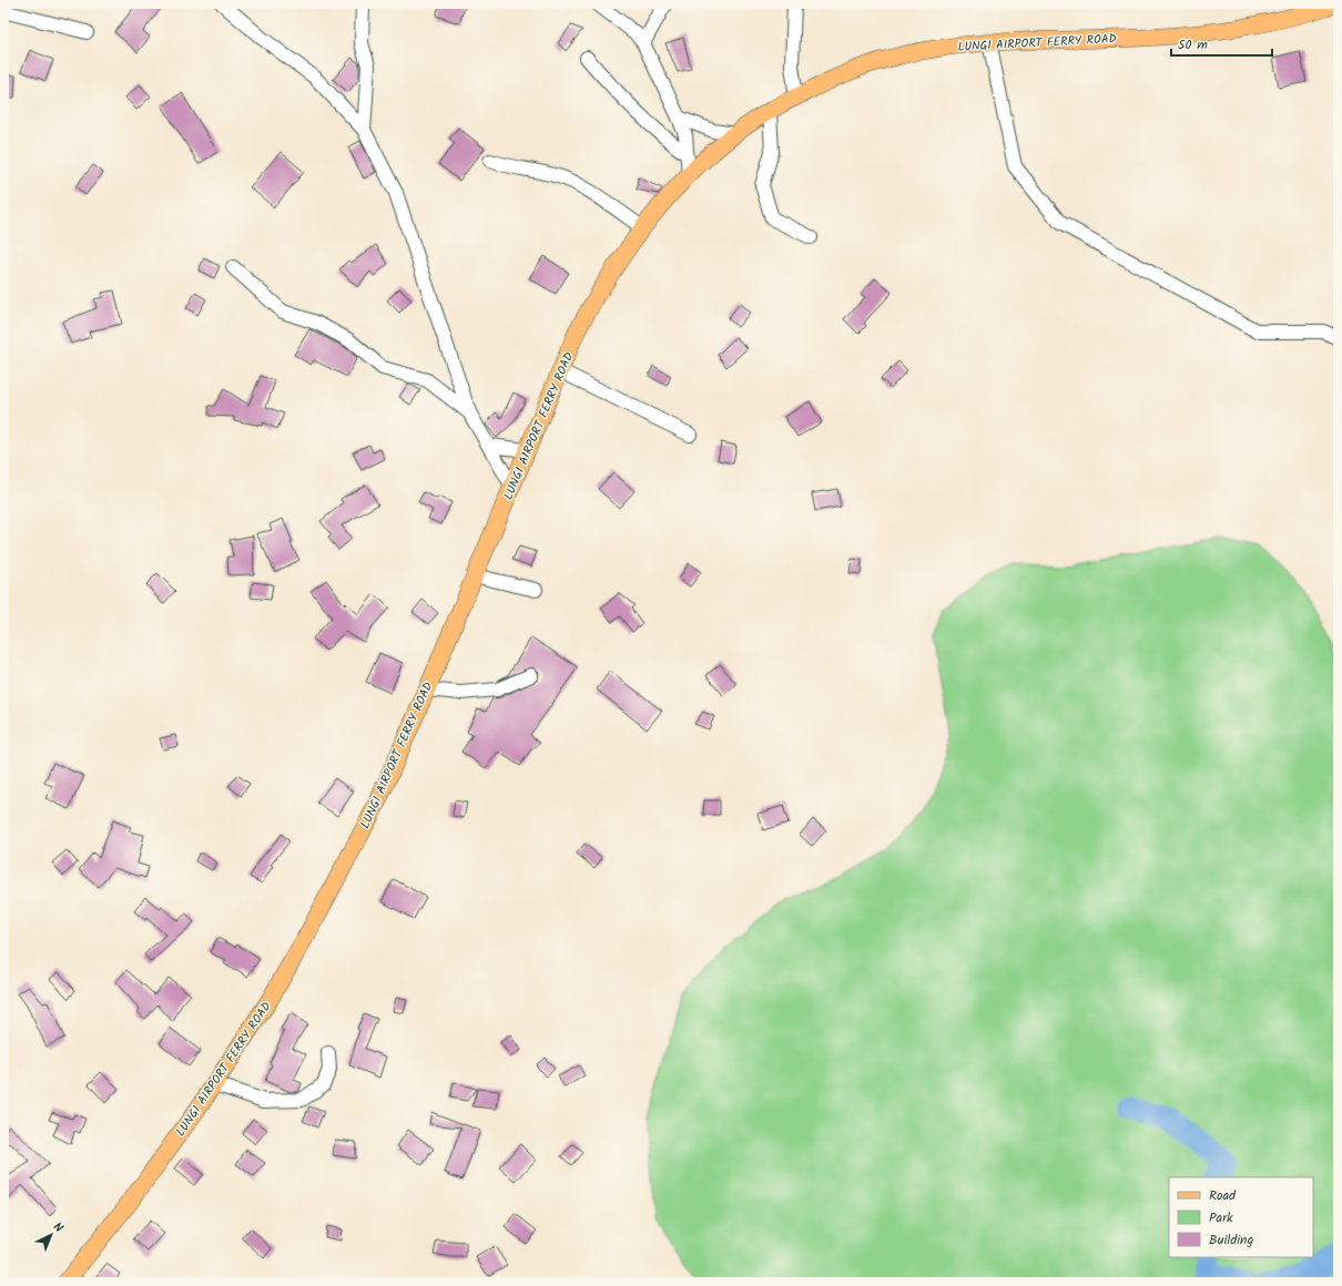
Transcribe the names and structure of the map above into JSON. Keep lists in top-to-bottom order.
{
  "streets": {
    "main road": ["LUNGI AIRPORT FERRY ROAD"]
  },
  "legend": ["Road", "Park", "Building"],
  "scale_bar": "50 m",
  "north": "top right"
}
